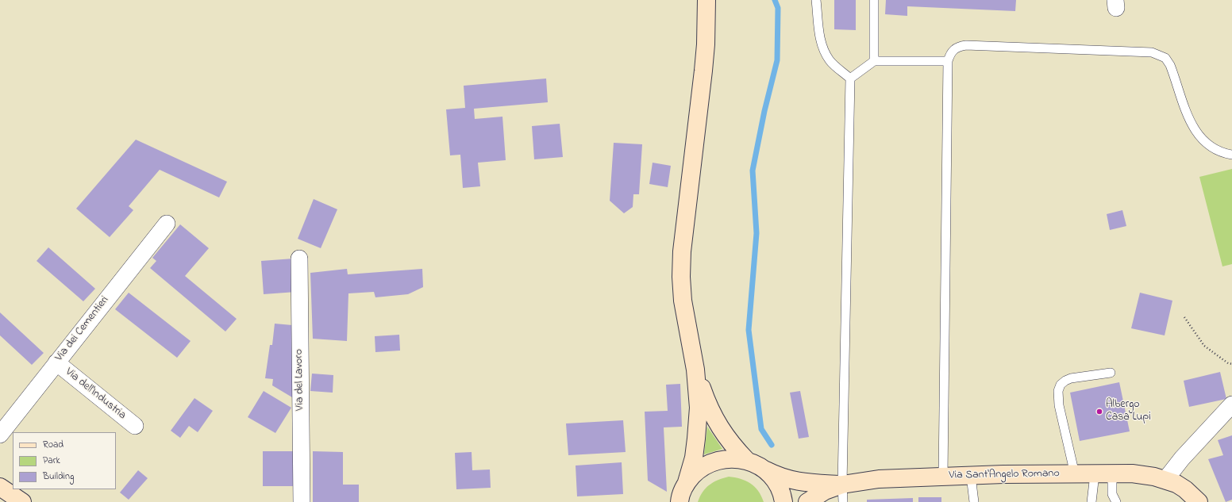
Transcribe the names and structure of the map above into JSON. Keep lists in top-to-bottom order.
{
  "streets": {
    "main road": ["Via Sant'Angelo Romano"],
    "street": ["Via dei Cementieri", "Via del Lavoro", "Via dell'Industria"]
  },
  "crossings": [
    ["Via dei Cementieri", "Via dell'Industria"]
  ],
  "places": ["Albergo Casa Lupi"],
  "legend": ["Road", "Park", "Building"]
}
